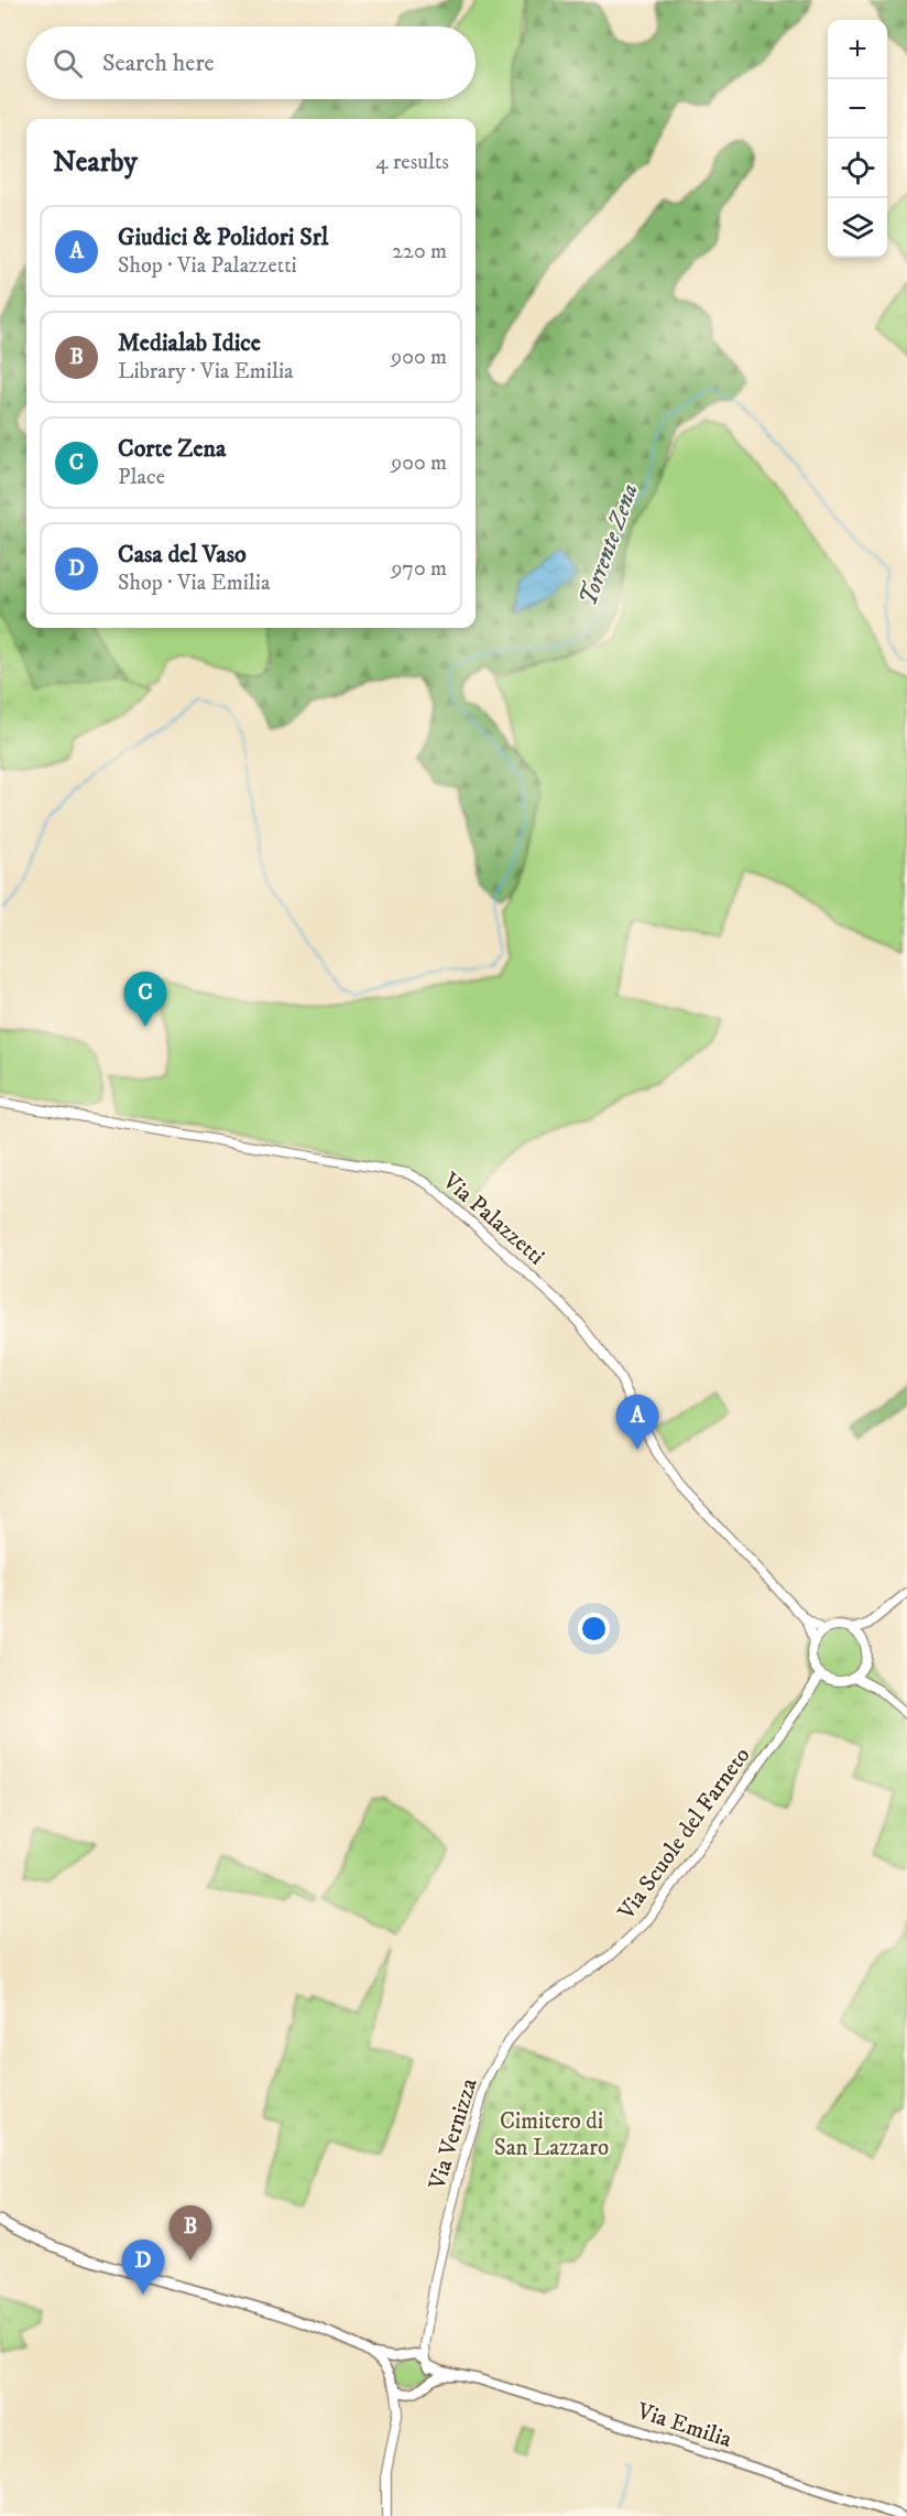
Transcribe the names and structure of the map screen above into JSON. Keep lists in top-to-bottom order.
{
  "streets": {
    "main road": [
      "Via Palazzetti",
      "Via Scuole del Farneto",
      "Via Vernizza",
      "Via Emilia"
    ]
  },
  "crossings": [
    ["Via Palazzetti", "Via Scuole del Farneto"],
    ["Via Scuole del Farneto", "Via Vernizza"],
    ["Via Vernizza", "Via Emilia"]
  ],
  "water": ["Torrente Zena"],
  "parks": ["Cimitero di San Lazzaro"],
  "page": {
    "map_buttons": ["+", "−"],
    "search": "Search here",
    "heading": ["Nearby", "4 results"],
    "list": [
      {
        "mark": "A",
        "name": "Giudici & Polidori Srl",
        "note": "Shop · Via Palazzetti",
        "value": "220 m"
      },
      {
        "mark": "B",
        "name": "Medialab Idice",
        "note": "Library · Via Emilia",
        "value": "900 m"
      },
      {
        "mark": "C",
        "name": "Corte Zena",
        "note": "Place",
        "value": "900 m"
      },
      {
        "mark": "D",
        "name": "Casa del Vaso",
        "note": "Shop · Via Emilia",
        "value": "970 m"
      }
    ],
    "pins": [
      "C",
      "A",
      "B",
      "D"
    ]
  }
}
